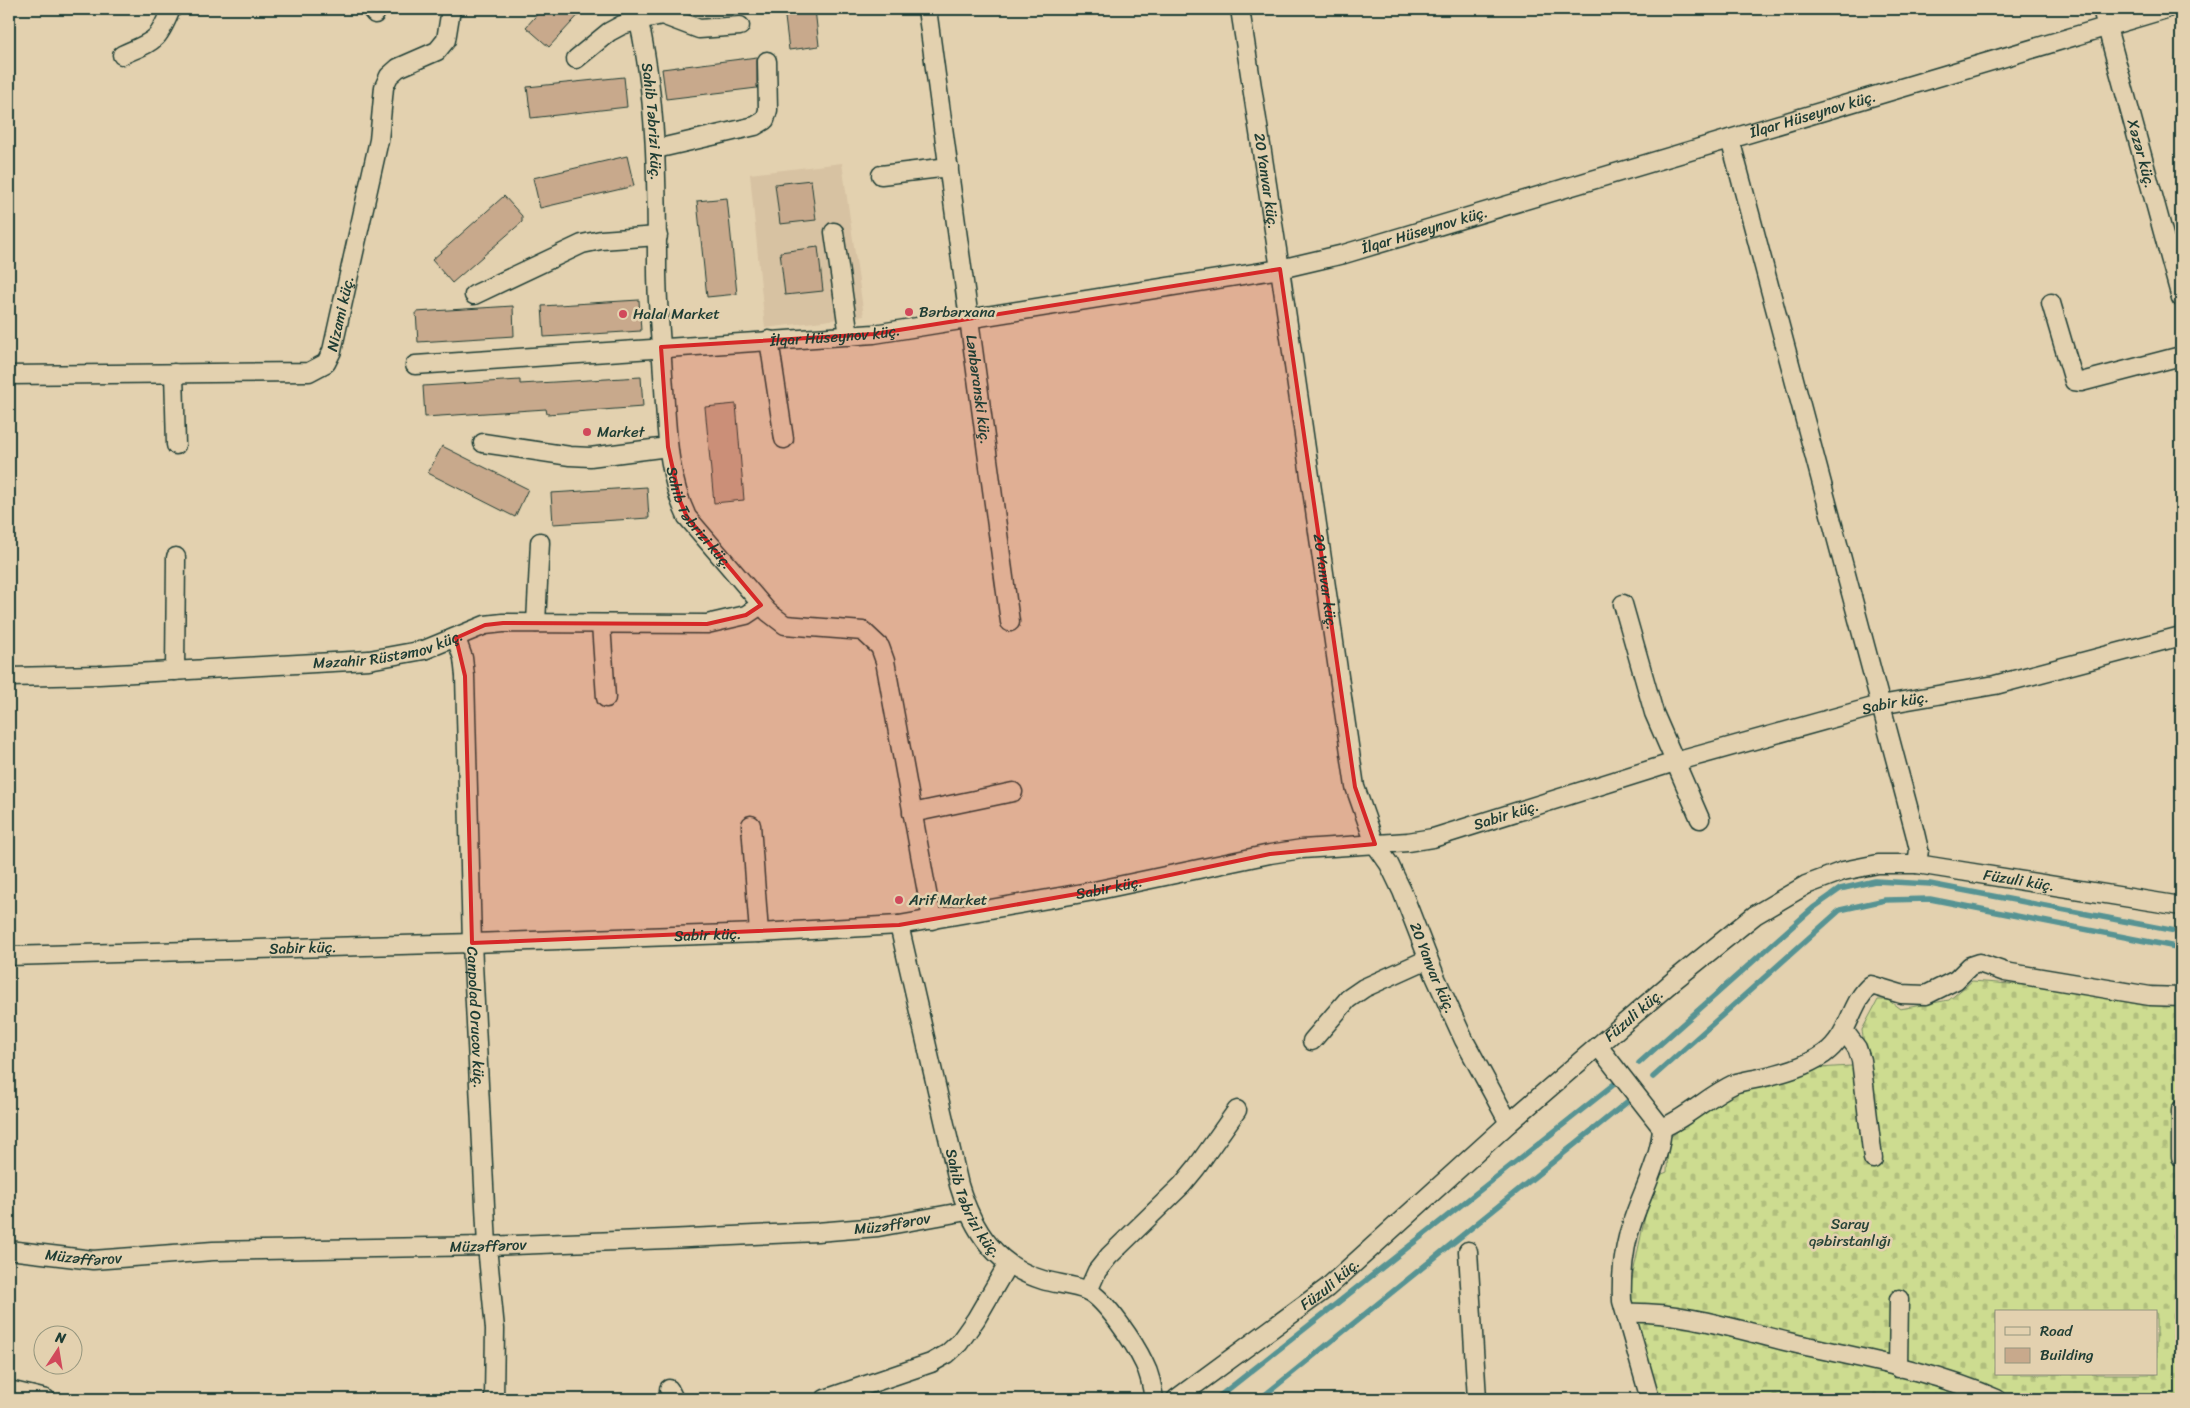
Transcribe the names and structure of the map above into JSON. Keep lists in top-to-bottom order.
{
  "streets": {
    "street": [
      "İlqar Hüseynov küç.",
      "Sahib Təbrizi küç.",
      "Xəzər küç.",
      "20 Yanvar küç.",
      "Nizami küç.",
      "Lənbəranski küç.",
      "Məzahir Rüstəmov küç.",
      "Sabir küç.",
      "Füzuli küç.",
      "Canpolad Orucov küç.",
      "Müzəffərov"
    ]
  },
  "crossings": [
    ["İlqar Hüseynov küç.", "Sahib Təbrizi küç."],
    ["İlqar Hüseynov küç.", "Xəzər küç."],
    ["İlqar Hüseynov küç.", "20 Yanvar küç."],
    ["İlqar Hüseynov küç.", "Lənbəranski küç."],
    ["Sahib Təbrizi küç.", "Məzahir Rüstəmov küç."],
    ["Sahib Təbrizi küç.", "Sabir küç."],
    ["Sahib Təbrizi küç.", "Müzəffərov"],
    ["20 Yanvar küç.", "Sabir küç."],
    ["20 Yanvar küç.", "Füzuli küç."],
    ["Məzahir Rüstəmov küç.", "Canpolad Orucov küç."],
    ["Sabir küç.", "Canpolad Orucov küç."],
    ["Canpolad Orucov küç.", "Müzəffərov"]
  ],
  "parks": ["Saray qəbirstanlığı"],
  "places": [
    "Bərbərxana",
    "Halal Market",
    "Market",
    "Arif Market"
  ],
  "legend": ["Road", "Building"],
  "north": "top"
}
